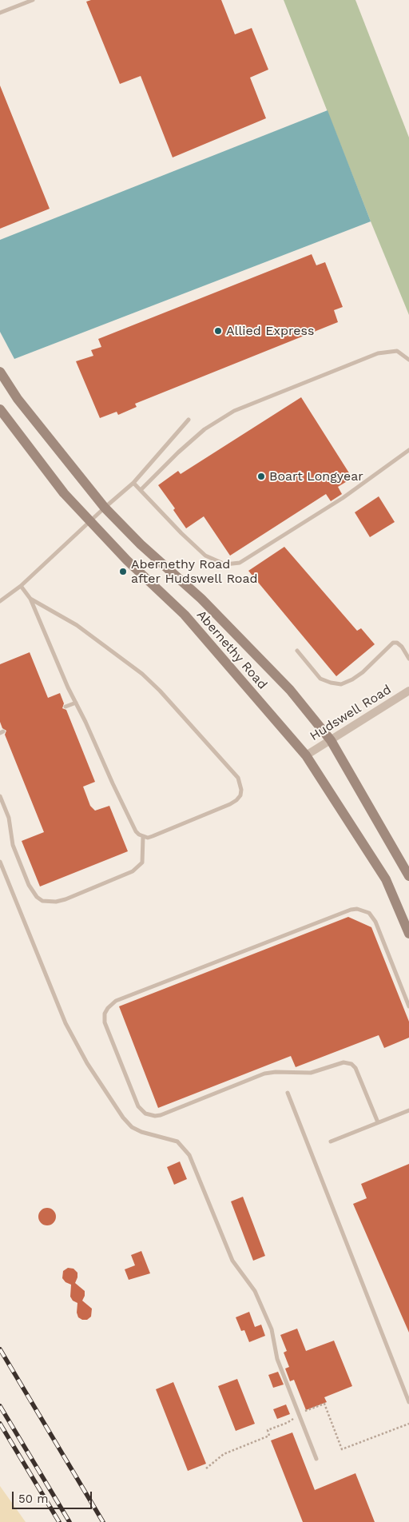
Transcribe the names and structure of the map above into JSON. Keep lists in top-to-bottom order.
{
  "streets": {
    "main road": ["Abernethy Road"],
    "street": ["Hudswell Road"]
  },
  "crossings": [
    ["Abernethy Road", "Hudswell Road"]
  ],
  "places": ["Allied Express", "Boart Longyear", "Abernethy Road after Hudswell Road"],
  "scale_bar": "50 m"
}
